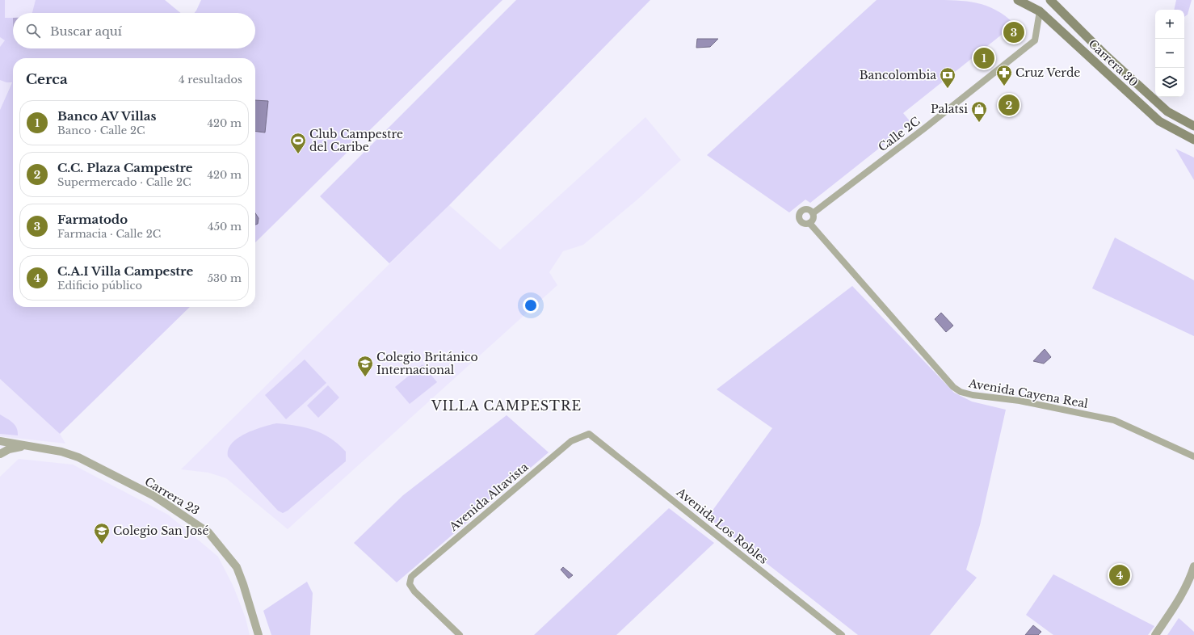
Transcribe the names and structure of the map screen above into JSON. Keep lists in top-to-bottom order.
{
  "streets": {
    "main road": ["Carrera 30"],
    "street": [
      "Calle 2C",
      "Avenida Cayena Real",
      "Carrera 23",
      "Avenida Altavista",
      "Avenida Los Robles"
    ]
  },
  "crossings": [
    ["Carrera 30", "Calle 2C"],
    ["Calle 2C", "Avenida Cayena Real"],
    ["Avenida Altavista", "Avenida Los Robles"]
  ],
  "districts": ["VILLA CAMPESTRE"],
  "places": {
    "pharmacy": ["Cruz Verde"],
    "bank": ["Bancolombia"],
    "shop": ["Palatsi"],
    "sports": ["Club Campestre del Caribe"],
    "school or university": ["Colegio Británico Internacional", "Colegio San José"]
  },
  "page": {
    "map_buttons": ["+", "−"],
    "search": "Buscar aquí",
    "pins": [
      "3",
      "1",
      "2",
      "4"
    ],
    "heading": ["Cerca", "4 resultados"],
    "list": [
      {
        "mark": "1",
        "name": "Banco AV Villas",
        "note": "Banco · Calle 2C",
        "value": "420 m"
      },
      {
        "mark": "2",
        "name": "C.C. Plaza Campestre",
        "note": "Supermercado · Calle 2C",
        "value": "420 m"
      },
      {
        "mark": "3",
        "name": "Farmatodo",
        "note": "Farmacia · Calle 2C",
        "value": "450 m"
      },
      {
        "mark": "4",
        "name": "C.A.I Villa Campestre",
        "note": "Edificio público",
        "value": "530 m"
      }
    ]
  }
}
